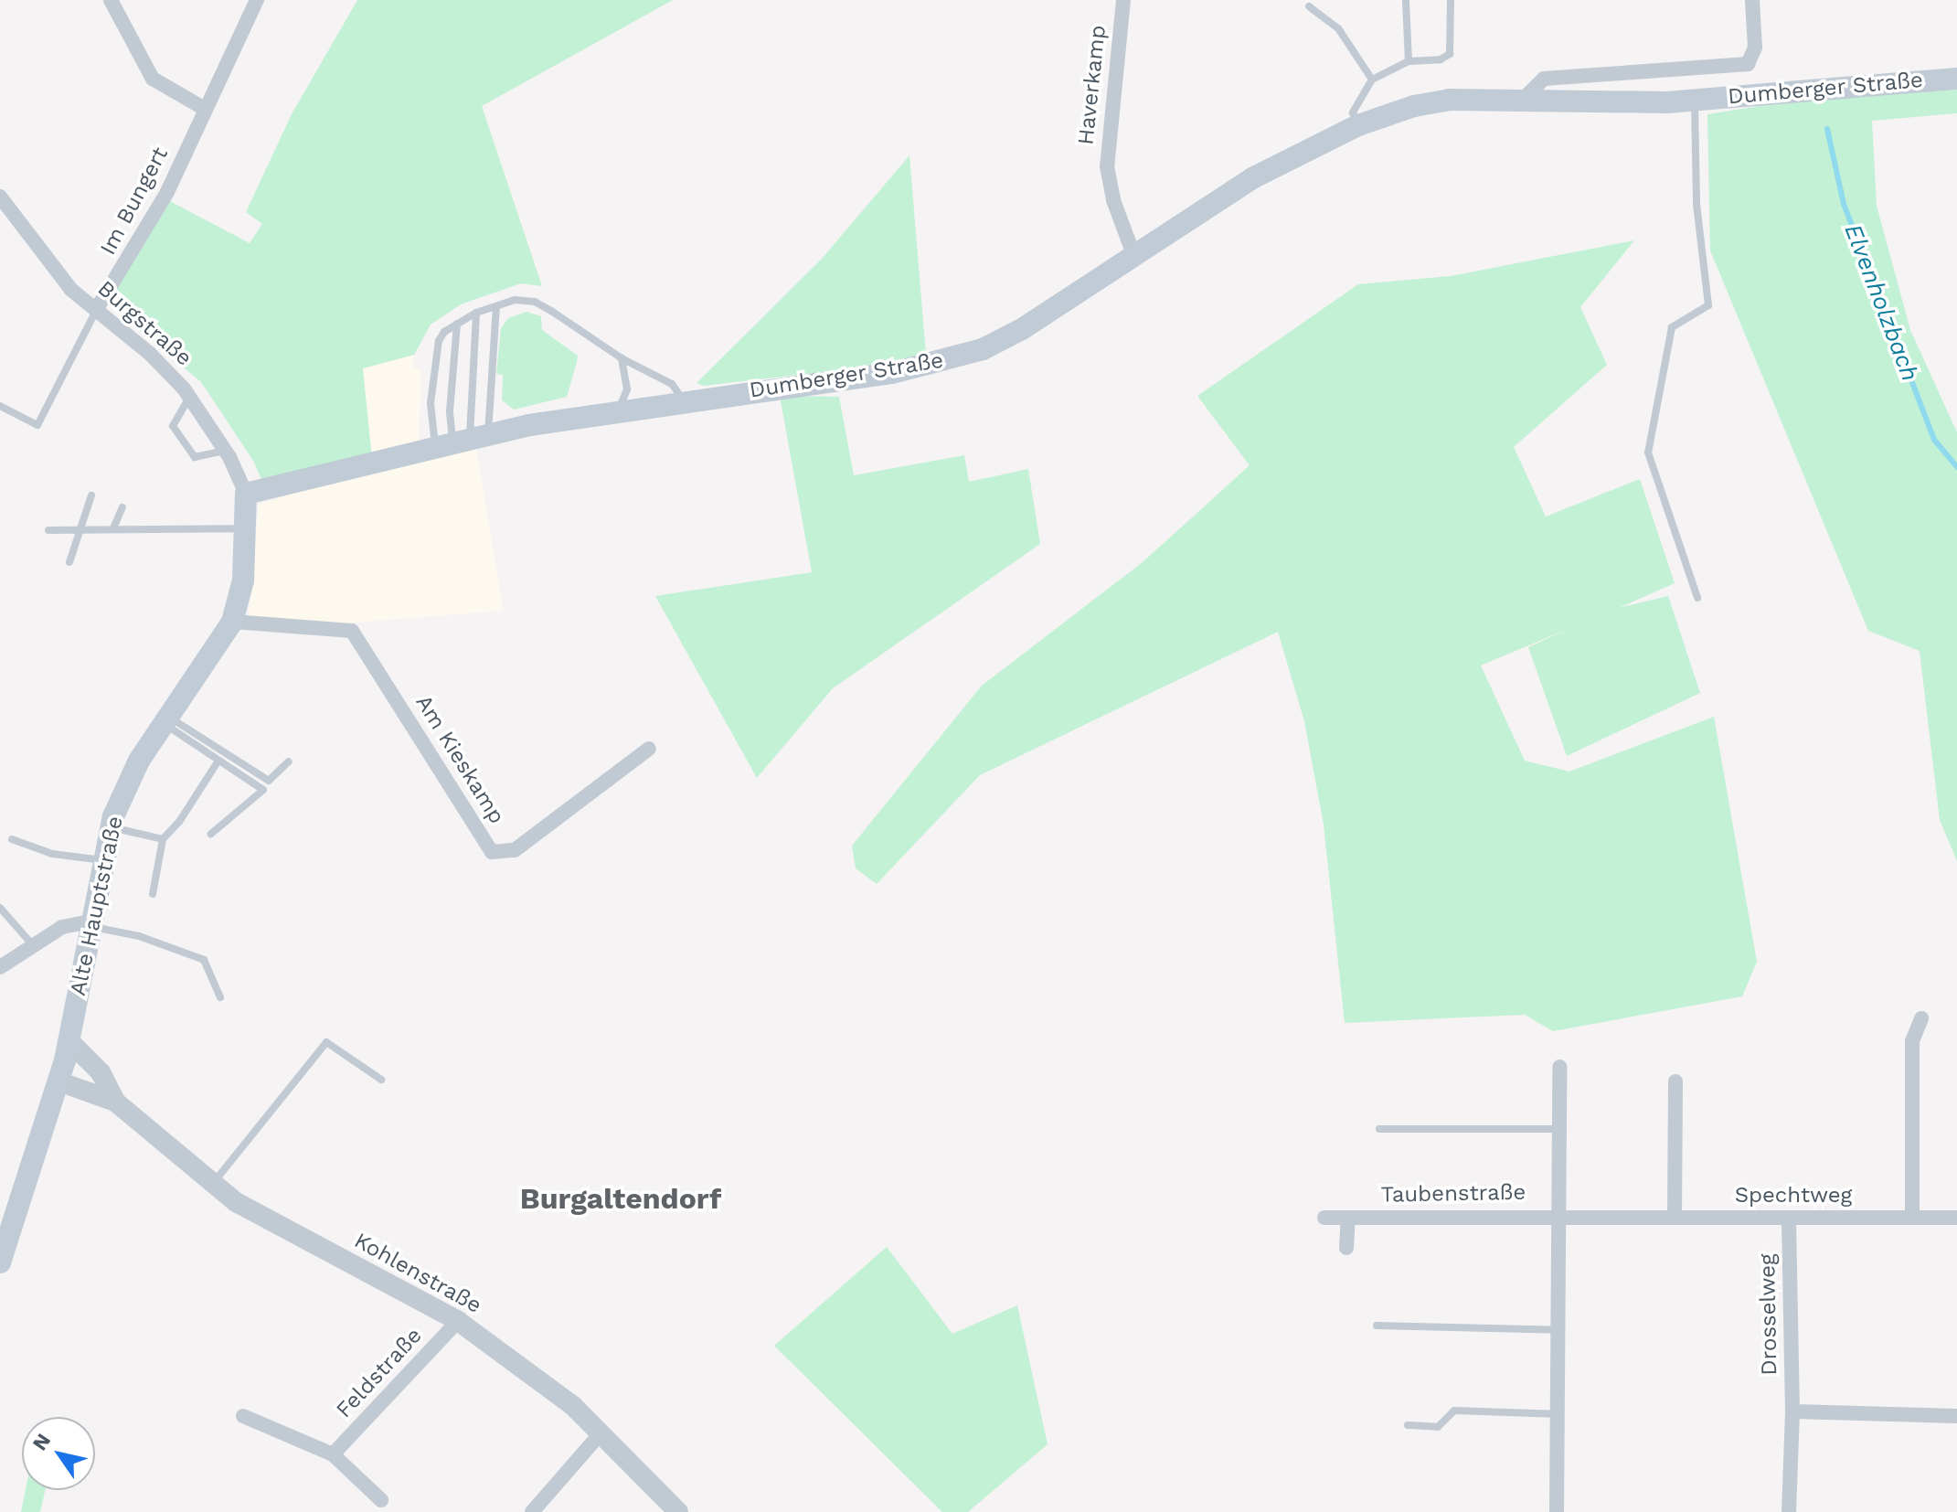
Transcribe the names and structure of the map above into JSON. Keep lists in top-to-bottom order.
{
  "streets": {
    "main road": ["Dumberger Straße", "Alte Hauptstraße"],
    "street": [
      "Haverkamp",
      "Im Bungert",
      "Burgstraße",
      "Am Kieskamp",
      "Taubenstraße",
      "Spechtweg",
      "Kohlenstraße",
      "Drosselweg",
      "Feldstraße"
    ]
  },
  "crossings": [
    ["Haverkamp", "Dumberger Straße"],
    ["Dumberger Straße", "Burgstraße"],
    ["Dumberger Straße", "Alte Hauptstraße"],
    ["Im Bungert", "Burgstraße"],
    ["Burgstraße", "Alte Hauptstraße"],
    ["Am Kieskamp", "Alte Hauptstraße"],
    ["Alte Hauptstraße", "Kohlenstraße"],
    ["Taubenstraße", "Spechtweg"],
    ["Spechtweg", "Drosselweg"],
    ["Kohlenstraße", "Feldstraße"]
  ],
  "districts": ["Burgaltendorf"],
  "water": ["Elvenholzbach"],
  "north": "top left"
}
